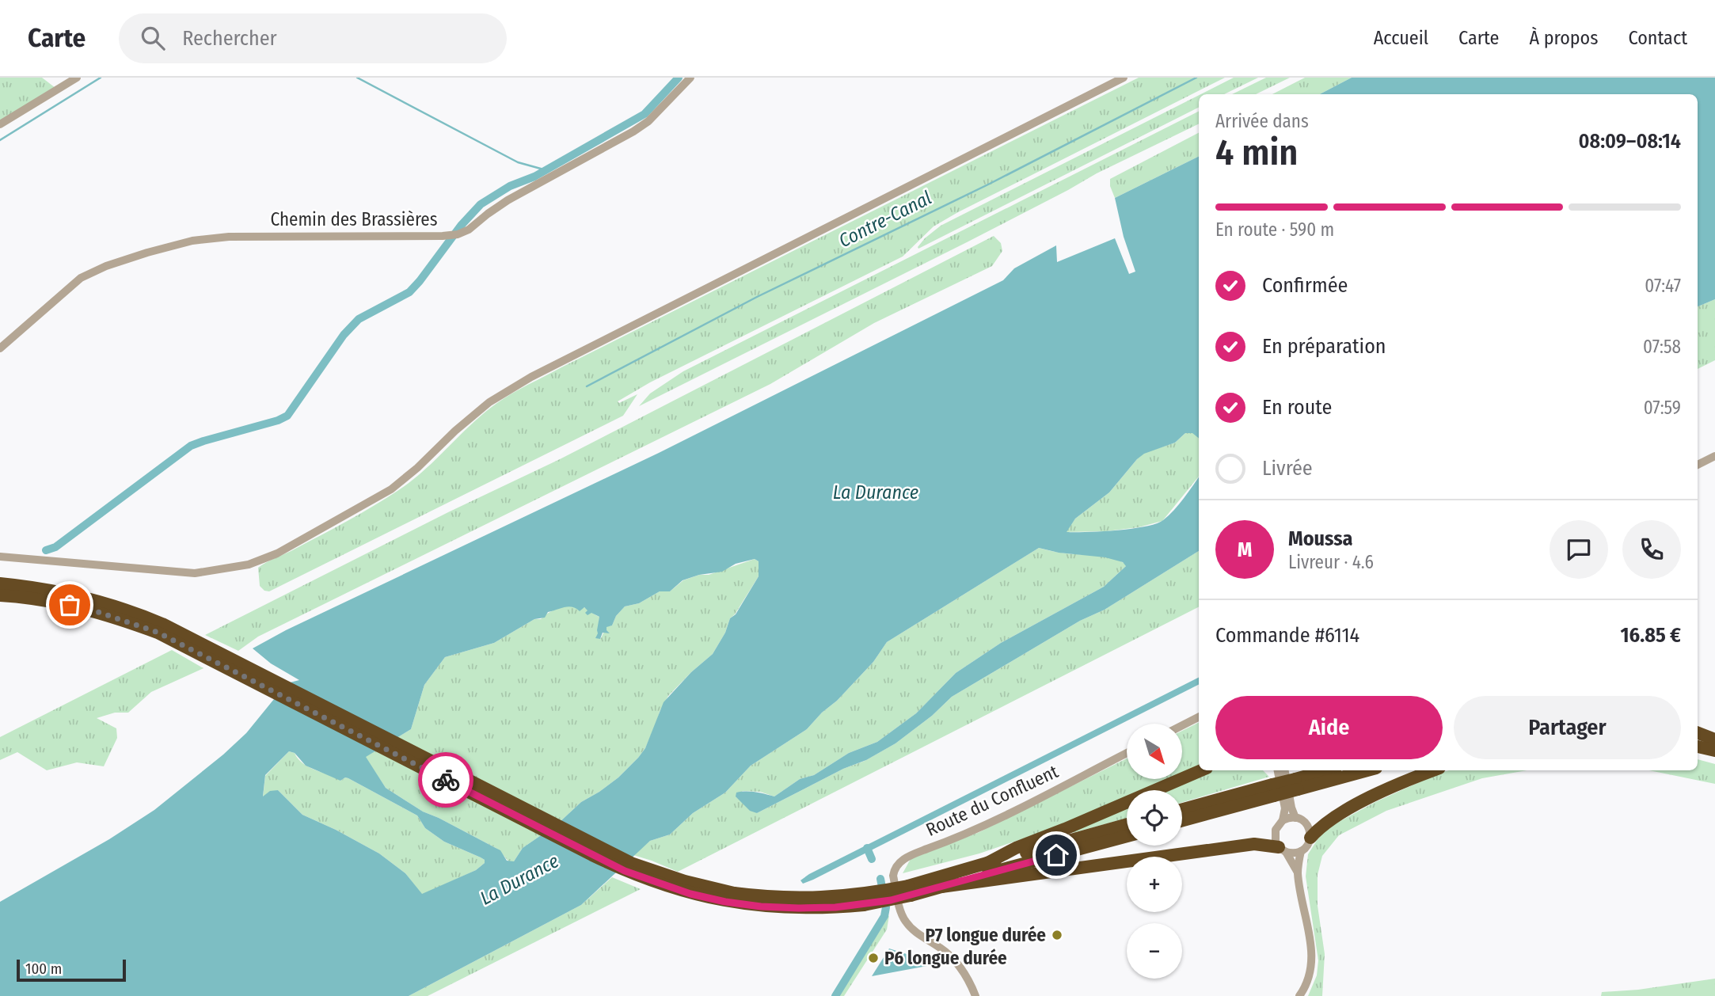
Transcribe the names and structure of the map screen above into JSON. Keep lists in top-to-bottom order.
{
  "streets": {
    "street": ["Chemin des Brassières", "Route du Confluent"]
  },
  "water": ["Contre-Canal", "La Durance"],
  "places": ["P7 longue durée", "P6 longue durée"],
  "scale_bar": "100 m",
  "north": "bottom right",
  "page": {
    "header": "Carte",
    "search": "Rechercher",
    "nav": [
      "Accueil",
      "Carte",
      "À propos",
      "Contact"
    ],
    "heading": ["4 min", "Arrivée dans", "08:09–08:14"],
    "panel": [
      "Moussa",
      "Livreur · 4.6",
      "Commande #6114",
      "16.85 €"
    ],
    "bar": "En route · 590 m",
    "list": [
      ["Confirmée", "07:47"],
      ["En préparation", "07:58"],
      ["En route", "07:59"],
      "Livrée"
    ],
    "round": "M",
    "buttons": ["Aide", "Partager"],
    "map_buttons": ["+", "−"],
    "scale": "100 m"
  }
}
